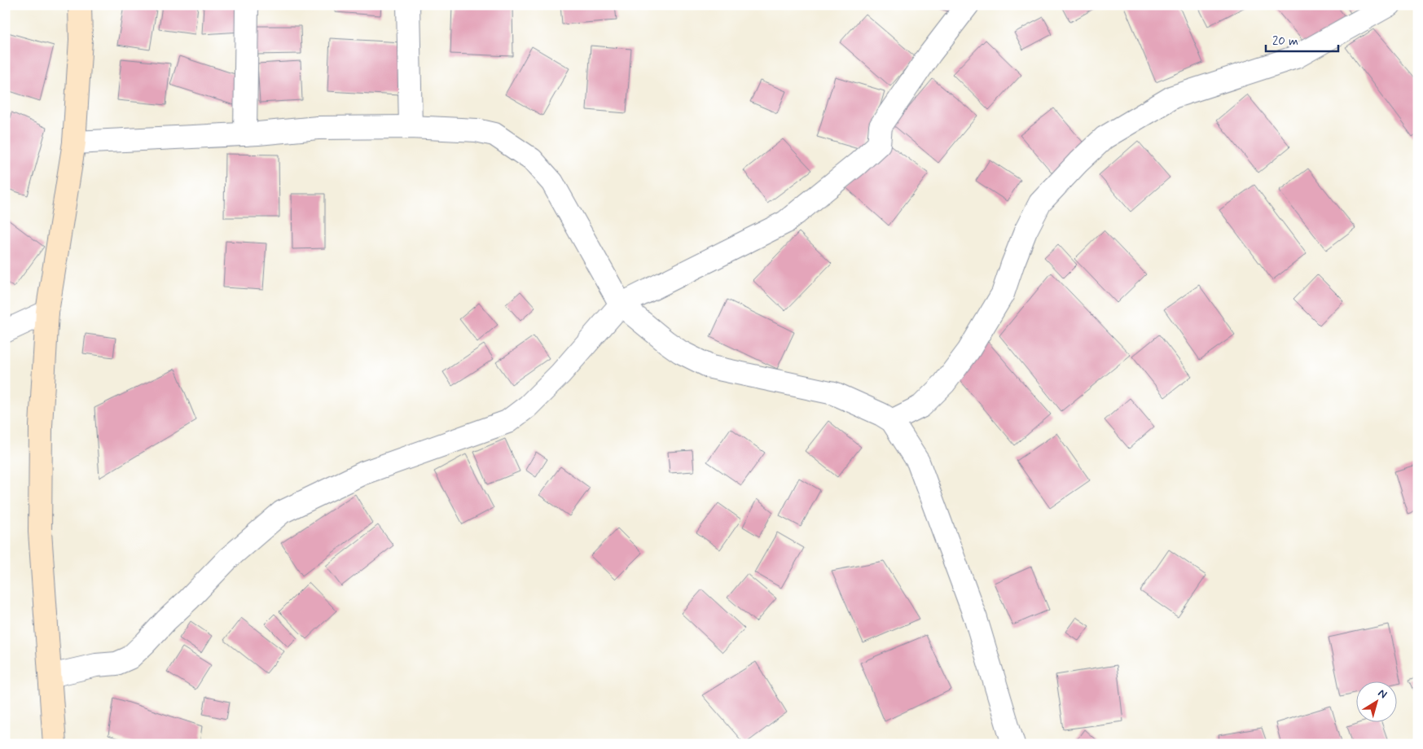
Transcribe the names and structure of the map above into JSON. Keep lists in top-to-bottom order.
{
  "scale_bar": "20 m",
  "north": "top right"
}
